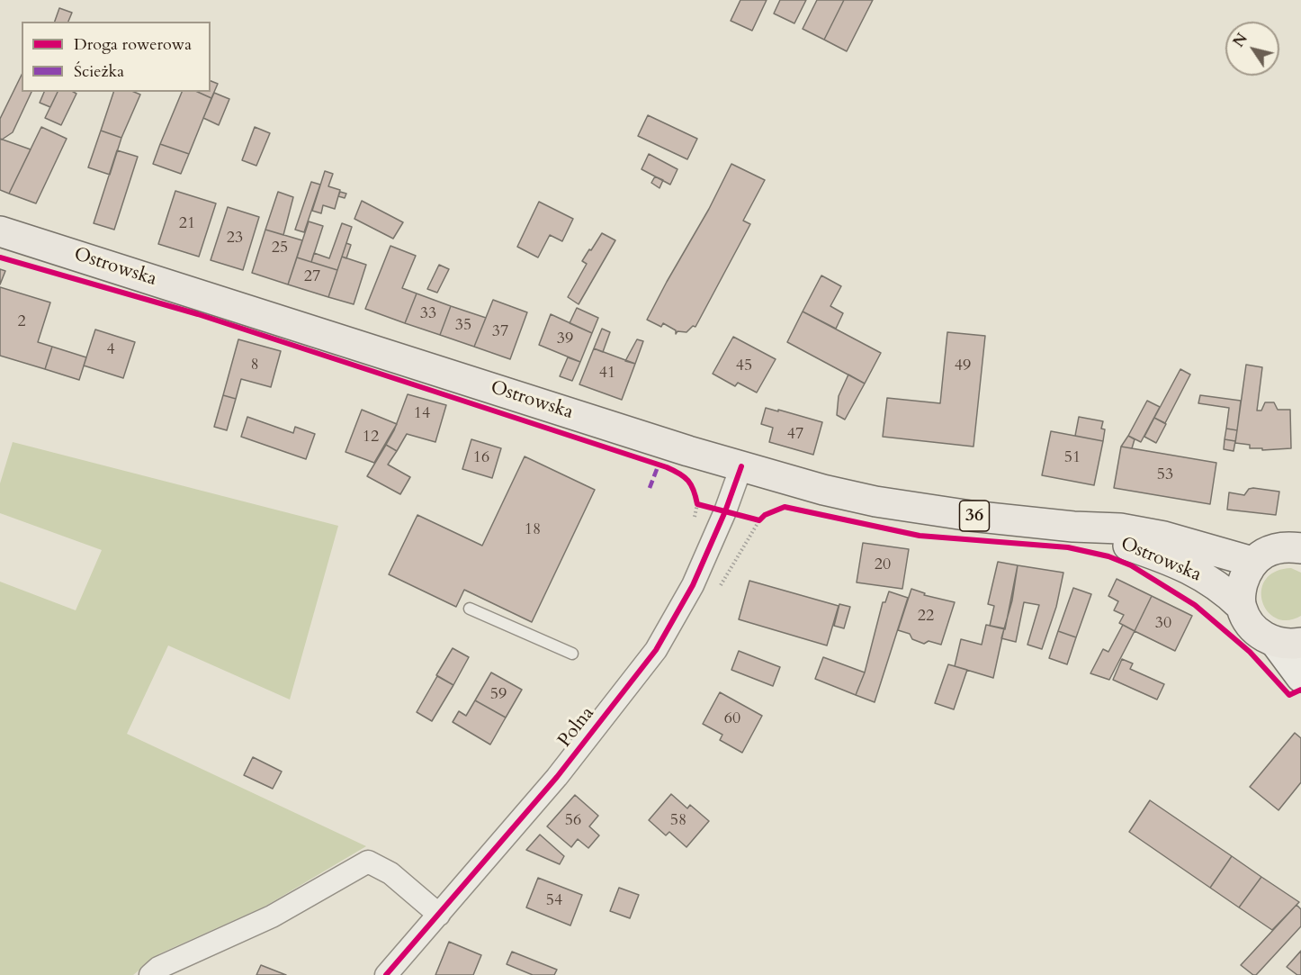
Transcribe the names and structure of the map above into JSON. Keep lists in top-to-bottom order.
{
  "streets": {
    "main road": ["Ostrowska", "36"],
    "street": ["Polna"]
  },
  "crossings": [
    ["Ostrowska", "36"],
    ["Ostrowska", "Polna"]
  ],
  "house_numbers": [
    "21",
    "23",
    "25",
    "27",
    "33",
    "2",
    "35",
    "37",
    "39",
    "4",
    "8",
    "45",
    "49",
    "41",
    "14",
    "47",
    "12",
    "16",
    "51",
    "53",
    "18",
    "20",
    "22",
    "30",
    "59",
    "60",
    "56",
    "58",
    "54"
  ],
  "legend": ["Droga rowerowa", "Ścieżka"],
  "north": "top left"
}
